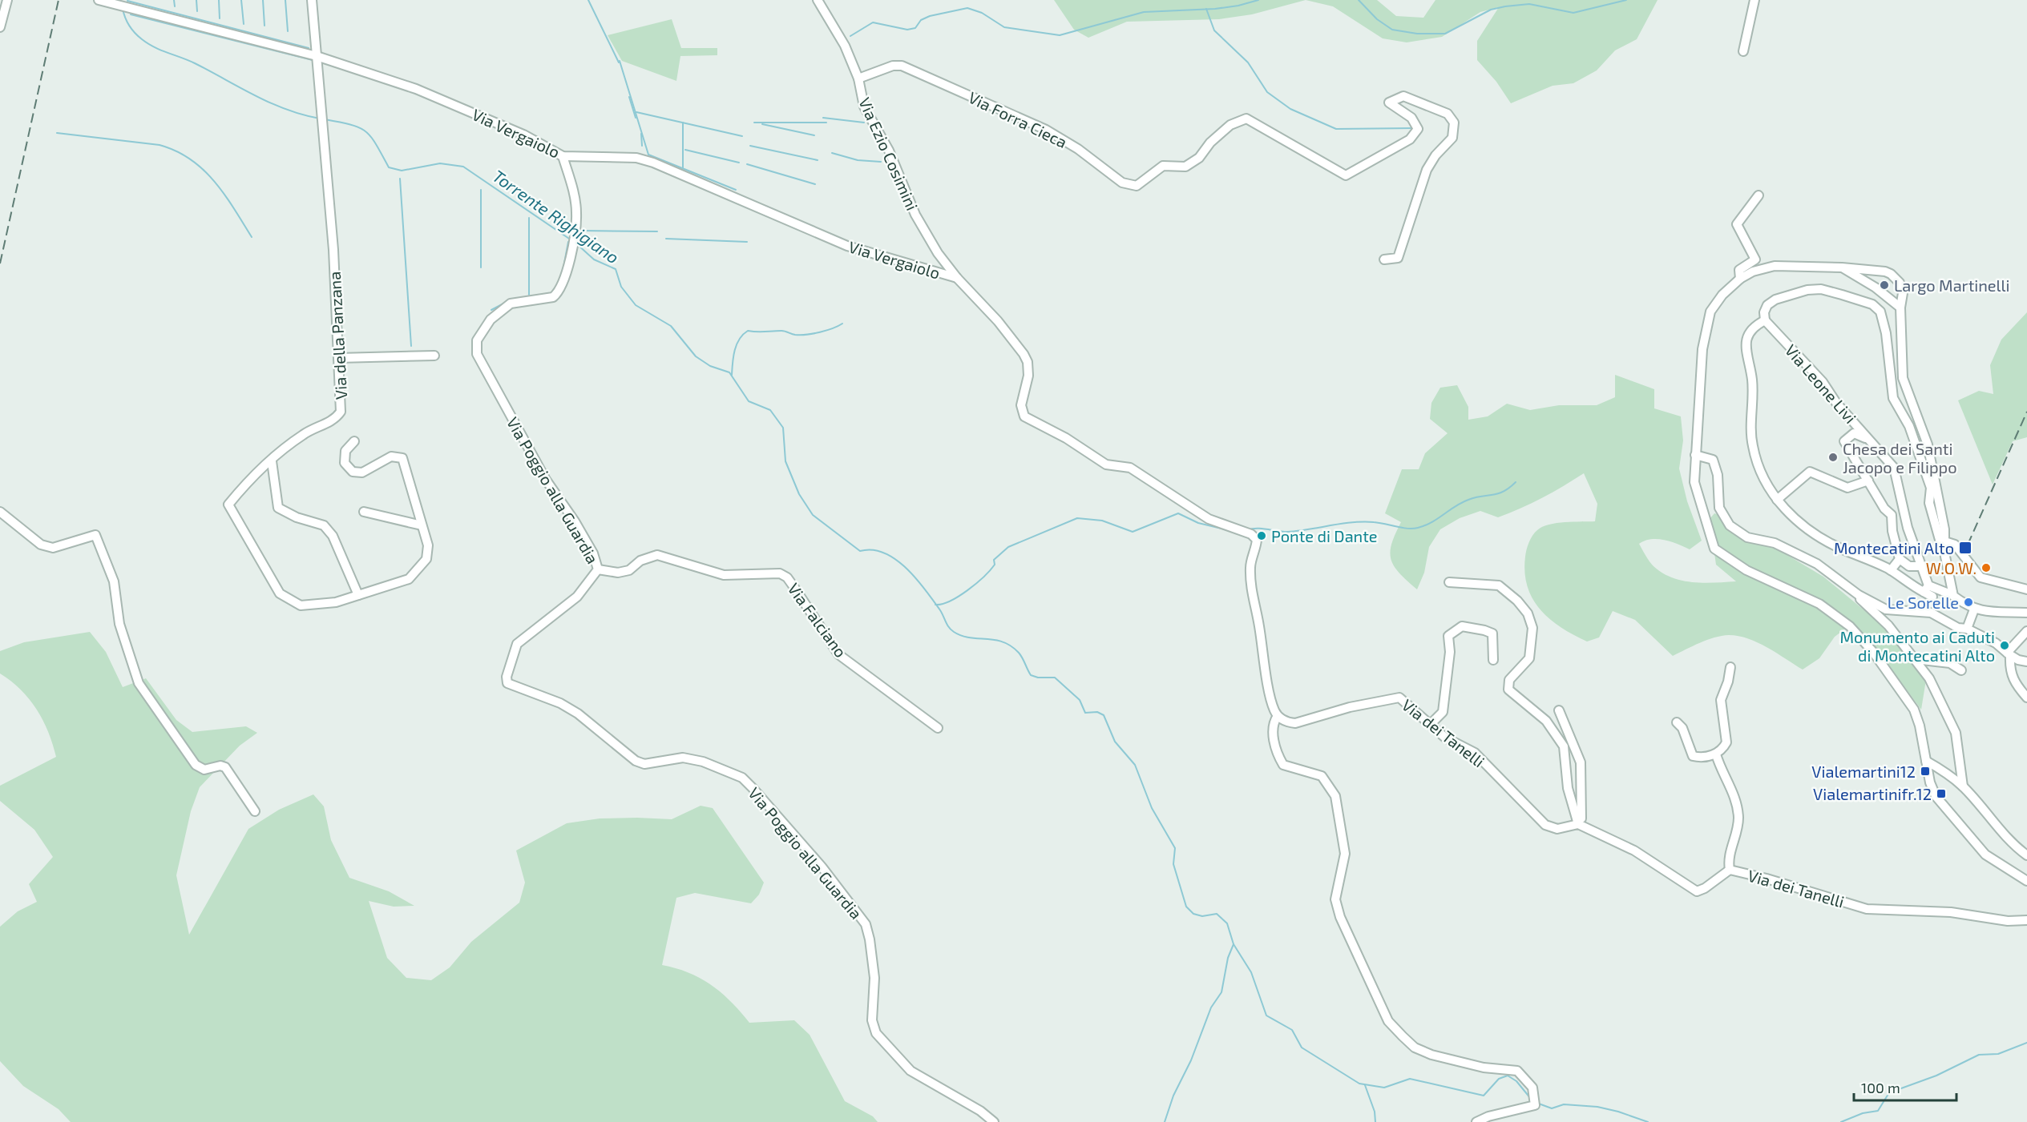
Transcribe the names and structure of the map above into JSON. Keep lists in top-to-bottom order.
{
  "streets": {
    "street": [
      "Via Forra Cieca",
      "Via Vergaiolo",
      "Via Ezio Cosimini",
      "Via della Panzana",
      "Via Leone Livi",
      "Via Poggio alla Guardia",
      "Via Falciano",
      "Via dei Tanelli"
    ]
  },
  "crossings": [
    ["Via Forra Cieca", "Via Ezio Cosimini"],
    ["Via Vergaiolo", "Via Ezio Cosimini"],
    ["Via Vergaiolo", "Via della Panzana"],
    ["Via Vergaiolo", "Via Poggio alla Guardia"],
    ["Via Poggio alla Guardia", "Via Falciano"]
  ],
  "water": ["Torrente Righigiano"],
  "places": {
    "other": [
      "Largo Martinelli",
      "Chesa dei Santi Jacopo e Filippo",
      "Ponte di Dante",
      "W.O.W.",
      "Le Sorelle",
      "Monumento ai Caduti di Montecatini Alto"
    ],
    "transit": ["Montecatini Alto", "Vialemartini12", "Vialemartinifr.12"]
  },
  "scale_bar": "100 m"
}
